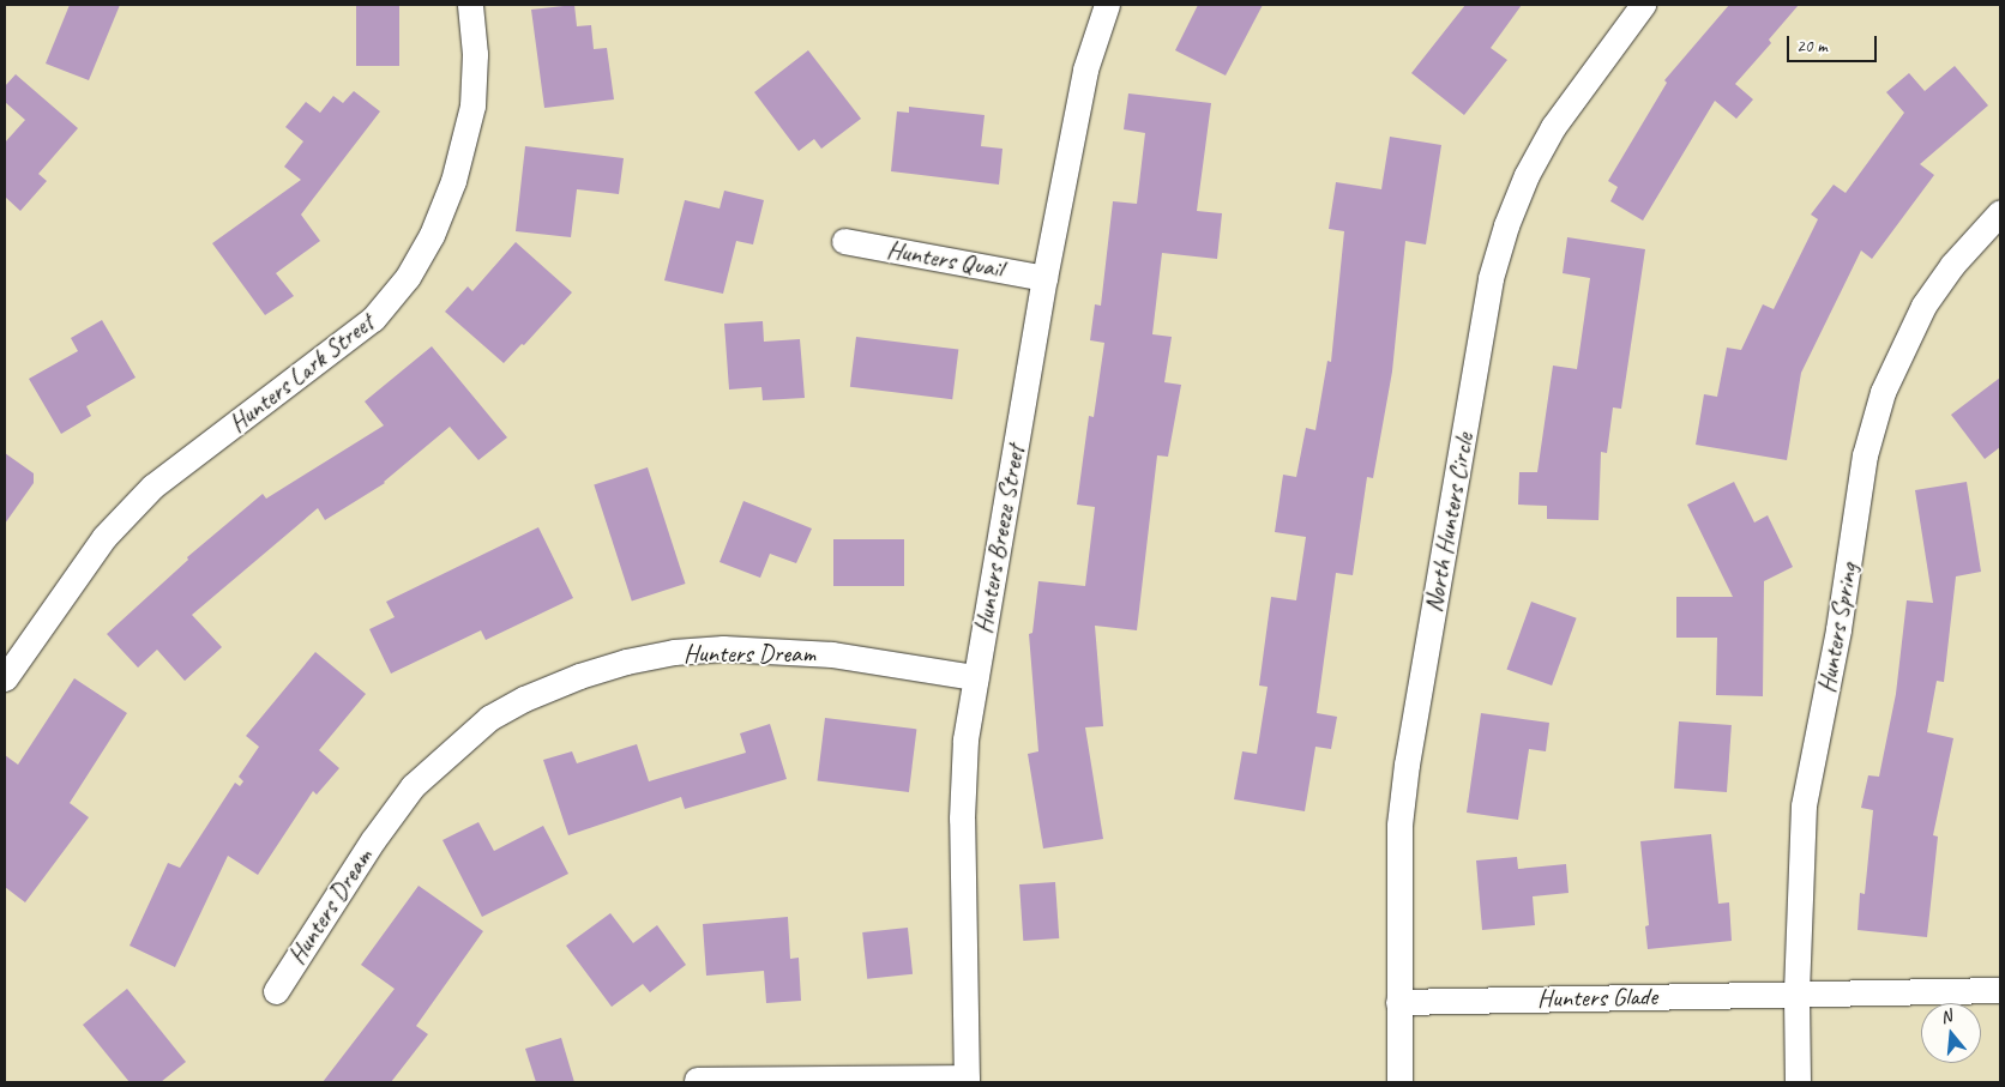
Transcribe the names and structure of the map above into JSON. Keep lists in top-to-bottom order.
{
  "streets": {
    "street": [
      "Hunters Quail",
      "Hunters Lark Street",
      "North Hunters Circle",
      "Hunters Breeze Street",
      "Hunters Spring",
      "Hunters Dream",
      "Hunters Glade"
    ]
  },
  "crossings": [
    ["Hunters Quail", "Hunters Breeze Street"],
    ["North Hunters Circle", "Hunters Glade"],
    ["Hunters Breeze Street", "Hunters Dream"],
    ["Hunters Spring", "Hunters Glade"]
  ],
  "scale_bar": "20 m",
  "north": "top"
}
